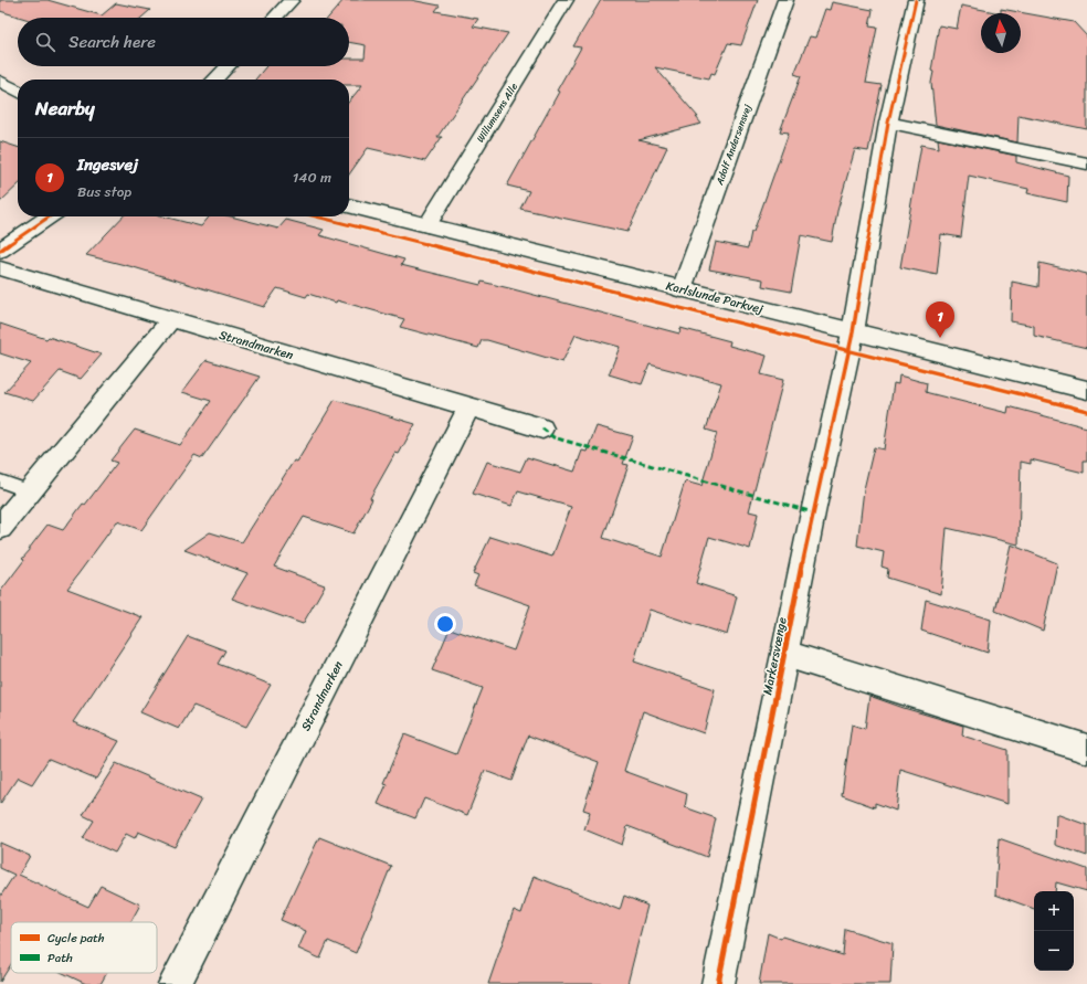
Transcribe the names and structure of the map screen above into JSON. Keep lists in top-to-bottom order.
{
  "streets": {
    "street": [
      "Willumsens Alle",
      "Adolf Andersensvej",
      "Karlslunde Parkvej",
      "Strandmarken",
      "Markersvænge"
    ]
  },
  "crossings": [
    ["Willumsens Alle", "Karlslunde Parkvej"],
    ["Adolf Andersensvej", "Karlslunde Parkvej"],
    ["Karlslunde Parkvej", "Markersvænge"]
  ],
  "legend": ["Cycle path", "Path"],
  "north": "top",
  "page": {
    "search": "Search here",
    "heading": "Nearby",
    "list": [
      {
        "mark": "1",
        "name": "Ingesvej",
        "note": "Bus stop",
        "value": "140 m"
      }
    ],
    "pins": "1",
    "map_buttons": ["+", "−"]
  }
}
